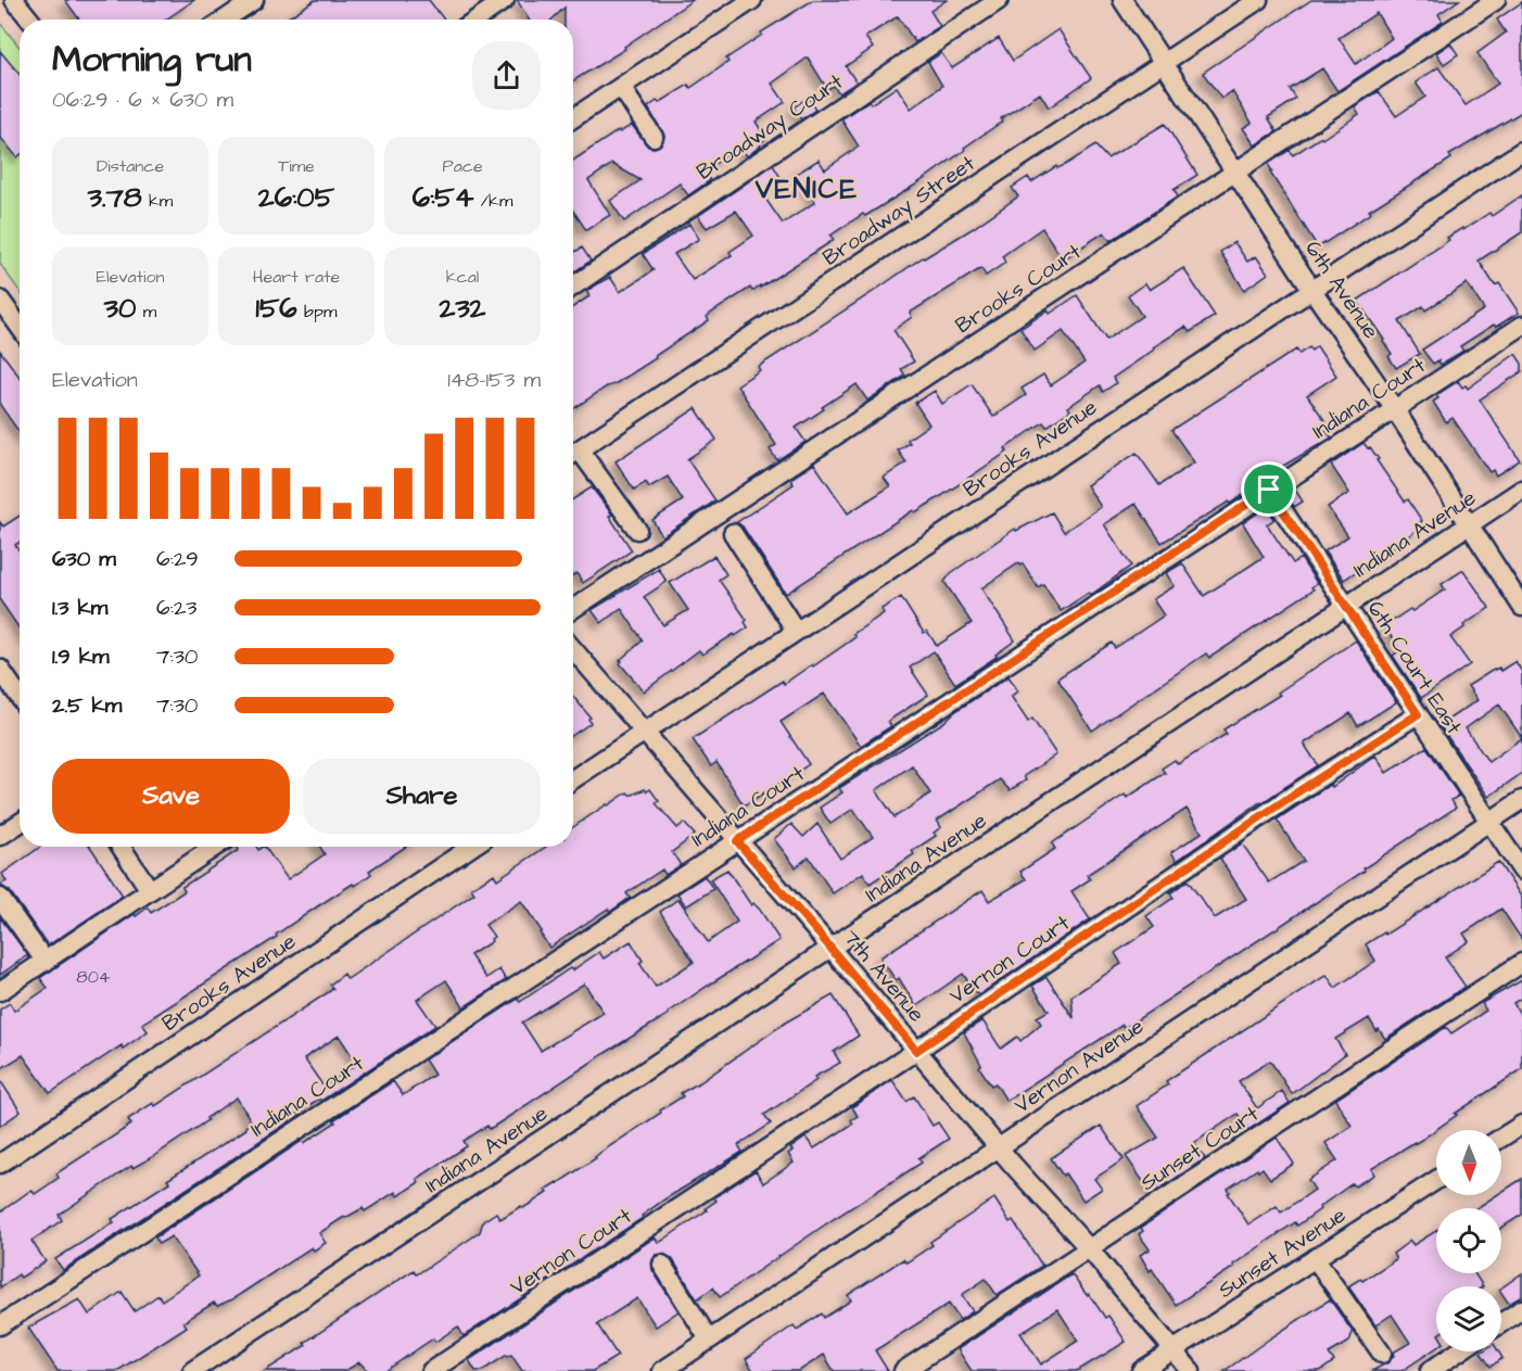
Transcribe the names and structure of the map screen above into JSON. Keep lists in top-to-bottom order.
{
  "streets": {
    "street": [
      "Broadway Court",
      "Broadway Street",
      "Brooks Court",
      "6th Avenue",
      "Indiana Court",
      "Brooks Avenue",
      "Indiana Avenue",
      "6th Court East",
      "Vernon Court",
      "7th Avenue",
      "Vernon Avenue",
      "Sunset Court",
      "Sunset Avenue"
    ]
  },
  "crossings": [
    ["Broadway Street", "6th Avenue"],
    ["Brooks Court", "6th Avenue"],
    ["6th Avenue", "Indiana Court"],
    ["6th Avenue", "Brooks Avenue"],
    ["6th Avenue", "Indiana Avenue"],
    ["Indiana Court", "6th Court East"],
    ["Indiana Court", "7th Avenue"],
    ["Brooks Avenue", "7th Avenue"],
    ["Indiana Avenue", "6th Court East"],
    ["Indiana Avenue", "7th Avenue"],
    ["6th Court East", "Vernon Court"],
    ["6th Court East", "Vernon Avenue"],
    ["Vernon Court", "7th Avenue"],
    ["7th Avenue", "Vernon Avenue"],
    ["7th Avenue", "Sunset Court"],
    ["7th Avenue", "Sunset Avenue"]
  ],
  "districts": ["VENICE"],
  "house_numbers": ["804"],
  "north": "bottom",
  "page": {
    "heading": ["Morning run", "06:29 · 6 × 630 m"],
    "stats": [
      ["Distance", "3.78 km"],
      ["Time", "26:05"],
      ["Pace", "6:54 /km"],
      ["Elevation", "30 m"],
      ["Heart rate", "156 bpm"],
      ["kcal", "232"]
    ],
    "chart": ["Elevation", "148–153 m"],
    "list": [
      {
        "name": "630 m",
        "note": "6:29"
      },
      {
        "name": "1.3 km",
        "note": "6:23"
      },
      {
        "name": "1.9 km",
        "note": "7:30"
      },
      {
        "name": "2.5 km",
        "note": "7:30"
      }
    ],
    "buttons": ["Save", "Share"]
  }
}
